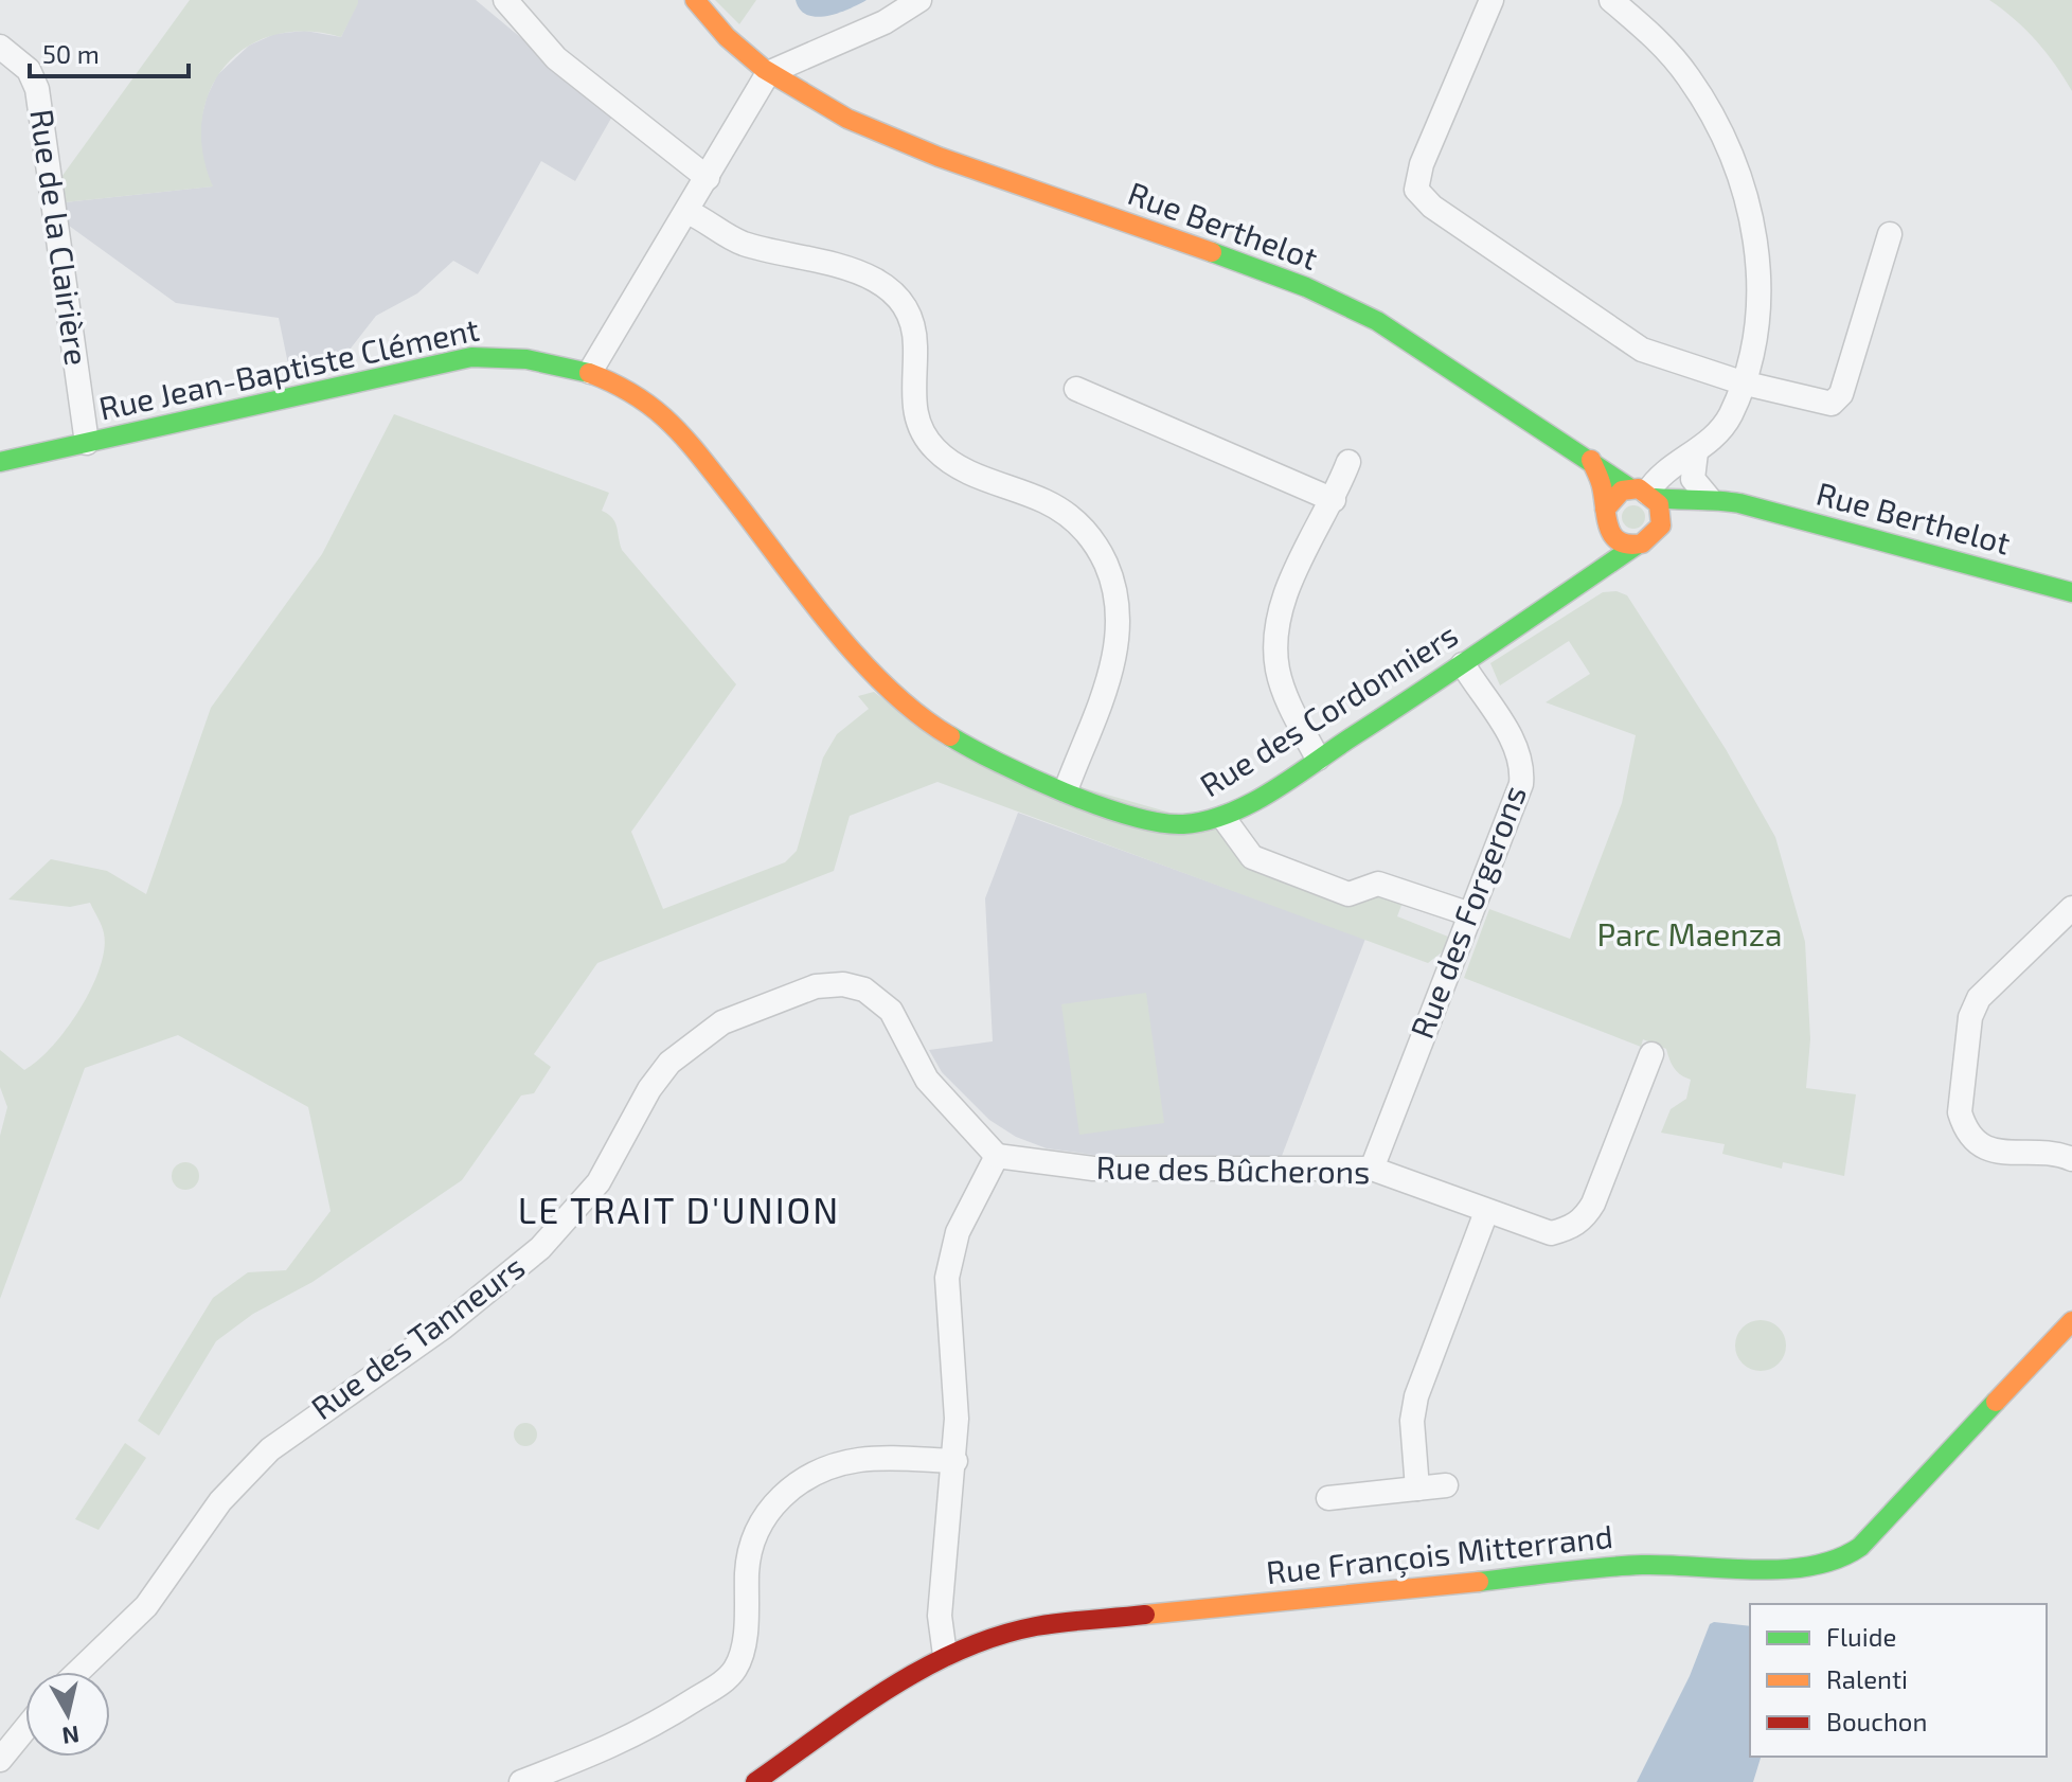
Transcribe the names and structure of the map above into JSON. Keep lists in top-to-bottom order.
{
  "streets": {
    "street": [
      "Rue Berthelot",
      "Rue de la Clairière",
      "Rue Jean-Baptiste Clément",
      "Rue des Cordonniers",
      "Rue des Forgerons",
      "Rue des Bûcherons",
      "Rue des Tanneurs",
      "Rue François Mitterrand"
    ]
  },
  "crossings": [
    ["Rue Berthelot", "Rue des Cordonniers"],
    ["Rue de la Clairière", "Rue Jean-Baptiste Clément"],
    ["Rue Jean-Baptiste Clément", "Rue des Cordonniers"],
    ["Rue des Cordonniers", "Rue des Forgerons"],
    ["Rue des Forgerons", "Rue des Bûcherons"],
    ["Rue des Bûcherons", "Rue des Tanneurs"]
  ],
  "districts": ["LE TRAIT D'UNION"],
  "parks": ["Parc Maenza"],
  "legend": ["Fluide", "Ralenti", "Bouchon"],
  "scale_bar": "50 m",
  "north": "bottom"
}
